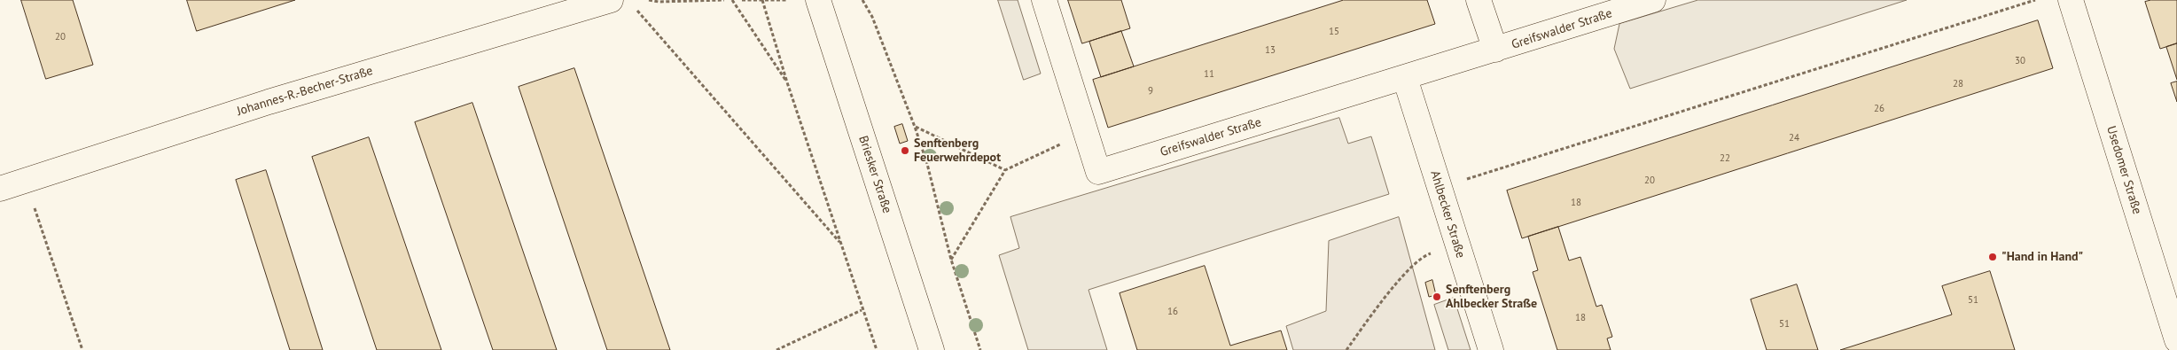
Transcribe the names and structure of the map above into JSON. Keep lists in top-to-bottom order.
{
  "streets": {
    "street": [
      "Greifswalder Straße",
      "Johannes-R.-Becher-Straße",
      "Usedomer Straße",
      "Briesker Straße",
      "Ahlbecker Straße"
    ]
  },
  "crossings": [
    ["Greifswalder Straße", "Ahlbecker Straße"]
  ],
  "places": ["Senftenberg Feuerwehrdepot", "\"Hand in Hand\"", "Senftenberg Ahlbecker Straße"],
  "house_numbers": [
    "15",
    "20",
    "13",
    "30",
    "11",
    "28",
    "9",
    "26",
    "24",
    "22",
    "20",
    "18",
    "51",
    "16",
    "18",
    "51"
  ]
}
